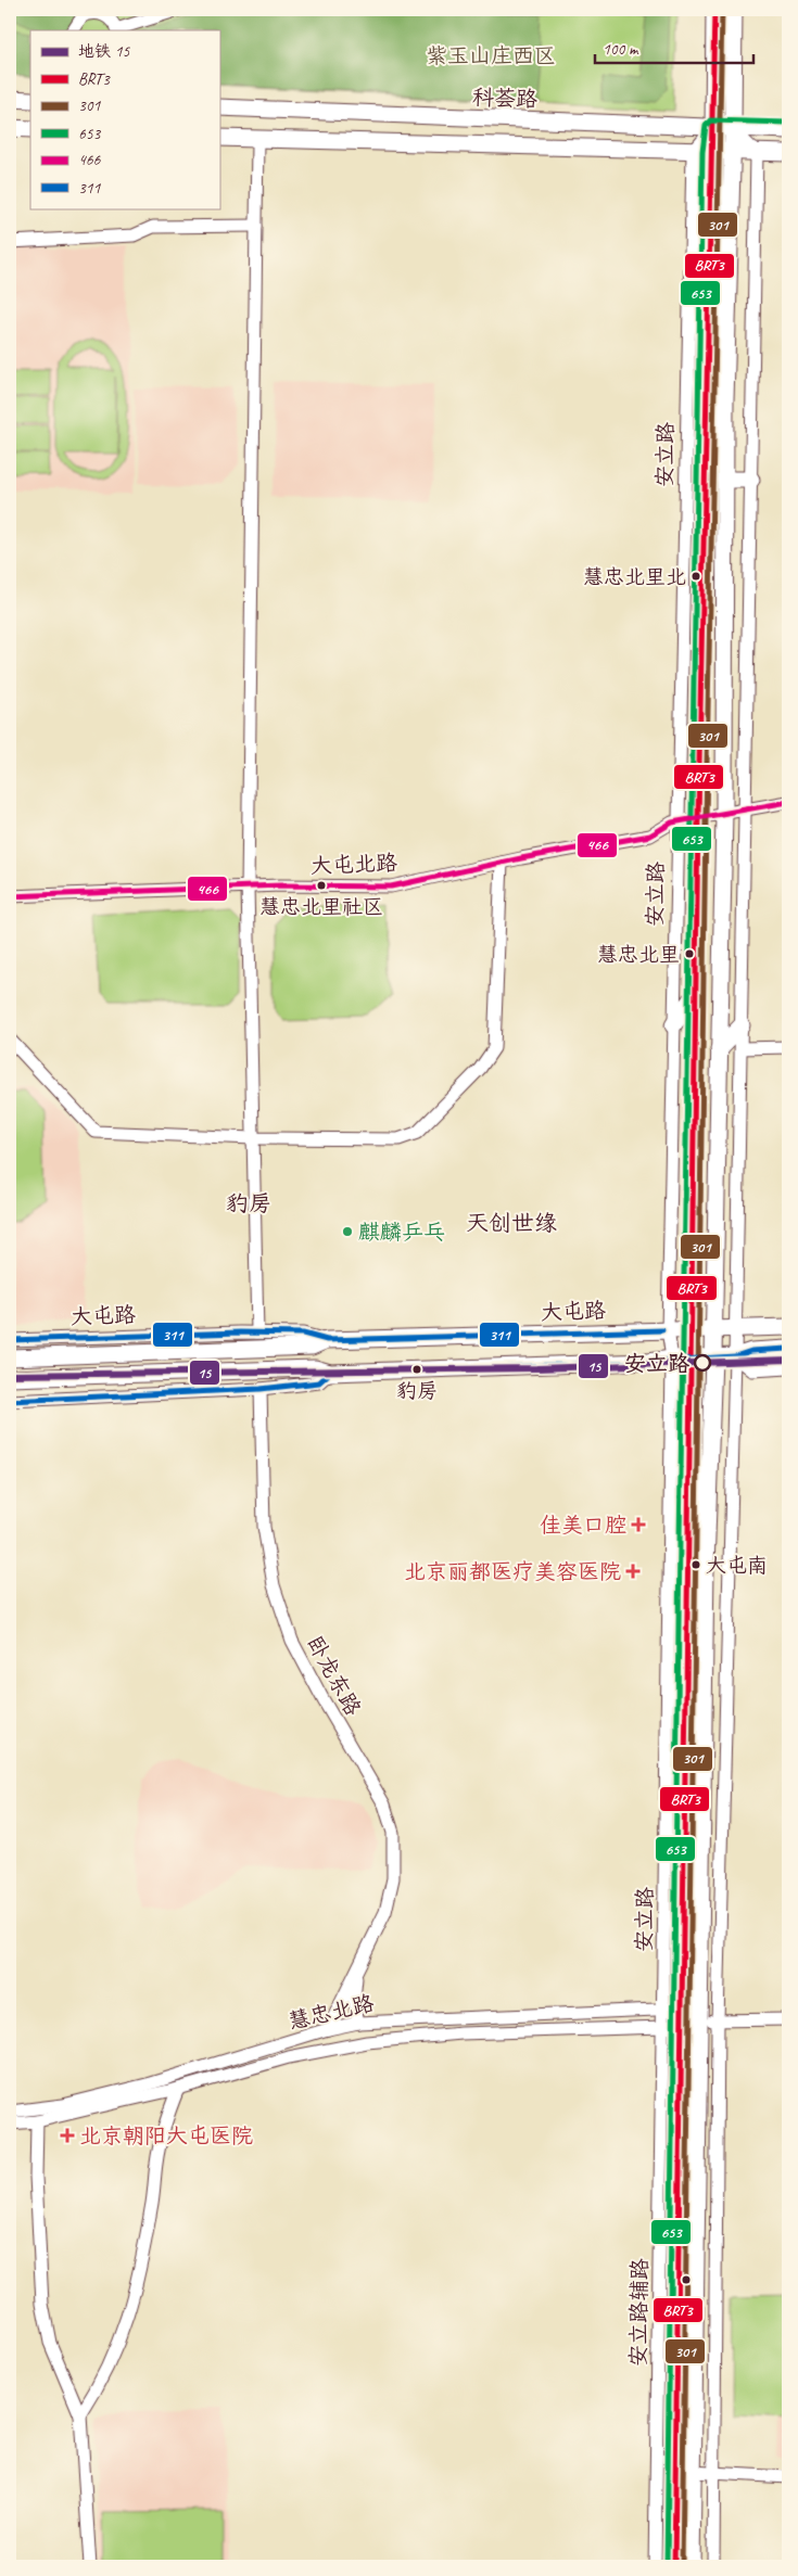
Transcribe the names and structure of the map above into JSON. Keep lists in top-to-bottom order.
{
  "streets": {
    "main road": ["科荟路", "安立路", "大屯路"],
    "street": [
      "大屯北路",
      "卧龙东路",
      "慧忠北路",
      "安立路辅路"
    ]
  },
  "crossings": [
    ["科荟路", "安立路"],
    ["安立路", "大屯北路"],
    ["安立路", "大屯路"],
    ["安立路", "慧忠北路"],
    ["安立路", "安立路辅路"],
    ["卧龙东路", "慧忠北路"],
    ["慧忠北路", "安立路辅路"]
  ],
  "districts": ["豹房", "天创世缘"],
  "parks": ["紫玉山庄西区"],
  "places": {
    "other": [
      "慧忠北里北",
      "慧忠北里社区",
      "慧忠北里",
      "麒麟乒乓",
      "安立路",
      "豹房",
      "大屯南"
    ],
    "health": ["佳美口腔", "北京丽都医疗美容医院", "北京朝阳大屯医院"]
  },
  "lines": [
    "transit line BRT3",
    "transit line 301",
    "transit line 653",
    "transit line 466",
    "transit line 311",
    "metro line 15"
  ],
  "legend": [
    "地铁 15",
    "BRT3",
    "301",
    "653",
    "466",
    "311"
  ],
  "scale_bar": "100 m"
}
